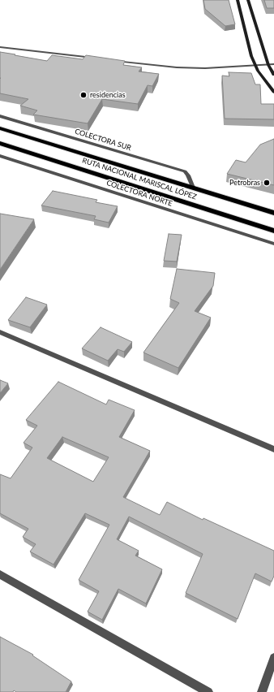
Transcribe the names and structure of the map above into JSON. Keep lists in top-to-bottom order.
{
  "streets": {
    "highway": ["RUTA NACIONAL MARISCAL LÓPEZ"],
    "street": ["COLECTORA SUR", "COLECTORA NORTE"]
  },
  "crossings": [
    ["COLECTORA SUR", "RUTA NACIONAL MARISCAL LÓPEZ"]
  ],
  "places": ["residencias", "Petrobras"]
}
